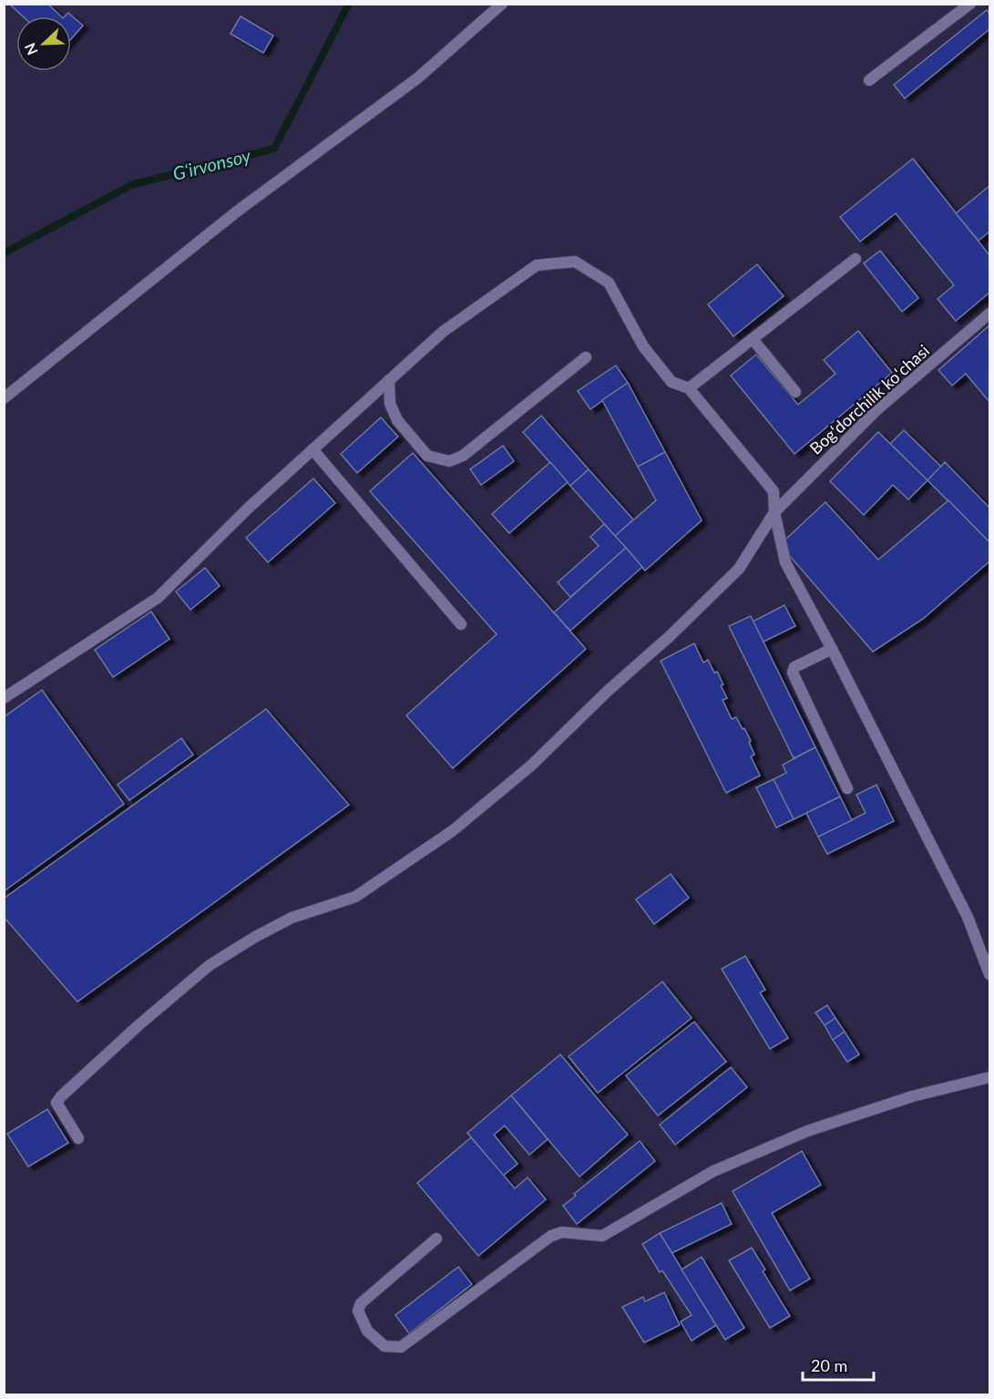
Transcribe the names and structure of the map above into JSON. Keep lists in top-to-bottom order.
{
  "streets": {
    "lane": ["Bogʻdorchilik koʻchasi"]
  },
  "water": ["G‘irvonsoy"],
  "scale_bar": "20 m",
  "north": "bottom left"
}
